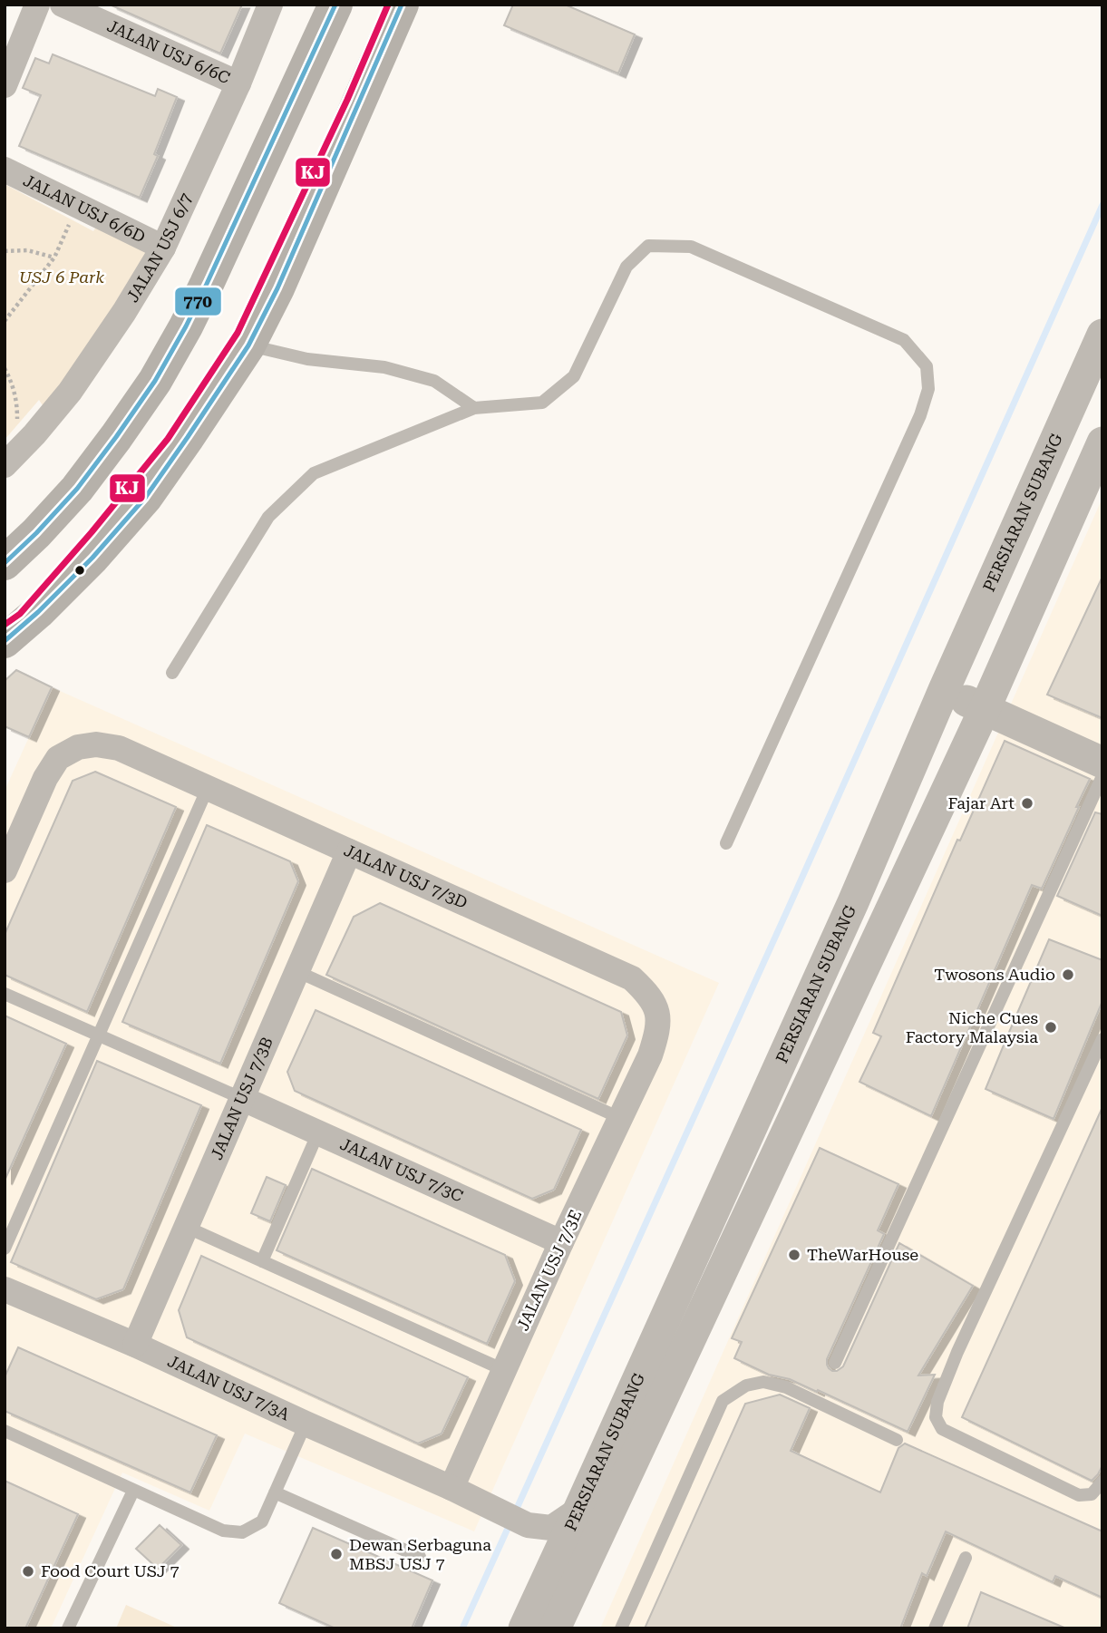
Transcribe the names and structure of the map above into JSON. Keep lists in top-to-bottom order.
{
  "streets": {
    "street": [
      "JALAN USJ 6/6C",
      "JALAN USJ 6/6D",
      "JALAN USJ 6/7",
      "PERSIARAN SUBANG",
      "JALAN USJ 7/3D",
      "JALAN USJ 7/3B",
      "JALAN USJ 7/3C",
      "JALAN USJ 7/3E",
      "JALAN USJ 7/3A"
    ]
  },
  "crossings": [
    ["JALAN USJ 6/6C", "JALAN USJ 6/7"],
    ["JALAN USJ 6/6D", "JALAN USJ 6/7"],
    ["JALAN USJ 7/3D", "JALAN USJ 7/3B"],
    ["JALAN USJ 7/3D", "JALAN USJ 7/3E"],
    ["JALAN USJ 7/3B", "JALAN USJ 7/3C"],
    ["JALAN USJ 7/3B", "JALAN USJ 7/3A"],
    ["JALAN USJ 7/3C", "JALAN USJ 7/3E"],
    ["JALAN USJ 7/3E", "JALAN USJ 7/3A"]
  ],
  "parks": ["USJ 6 Park"],
  "places": [
    "Fajar Art",
    "Twosons Audio",
    "Niche Cues Factory Malaysia",
    "TheWarHouse",
    "Dewan Serbaguna MBSJ USJ 7",
    "Food Court USJ 7"
  ],
  "lines": ["transit line KJ", "transit line 770"]
}
